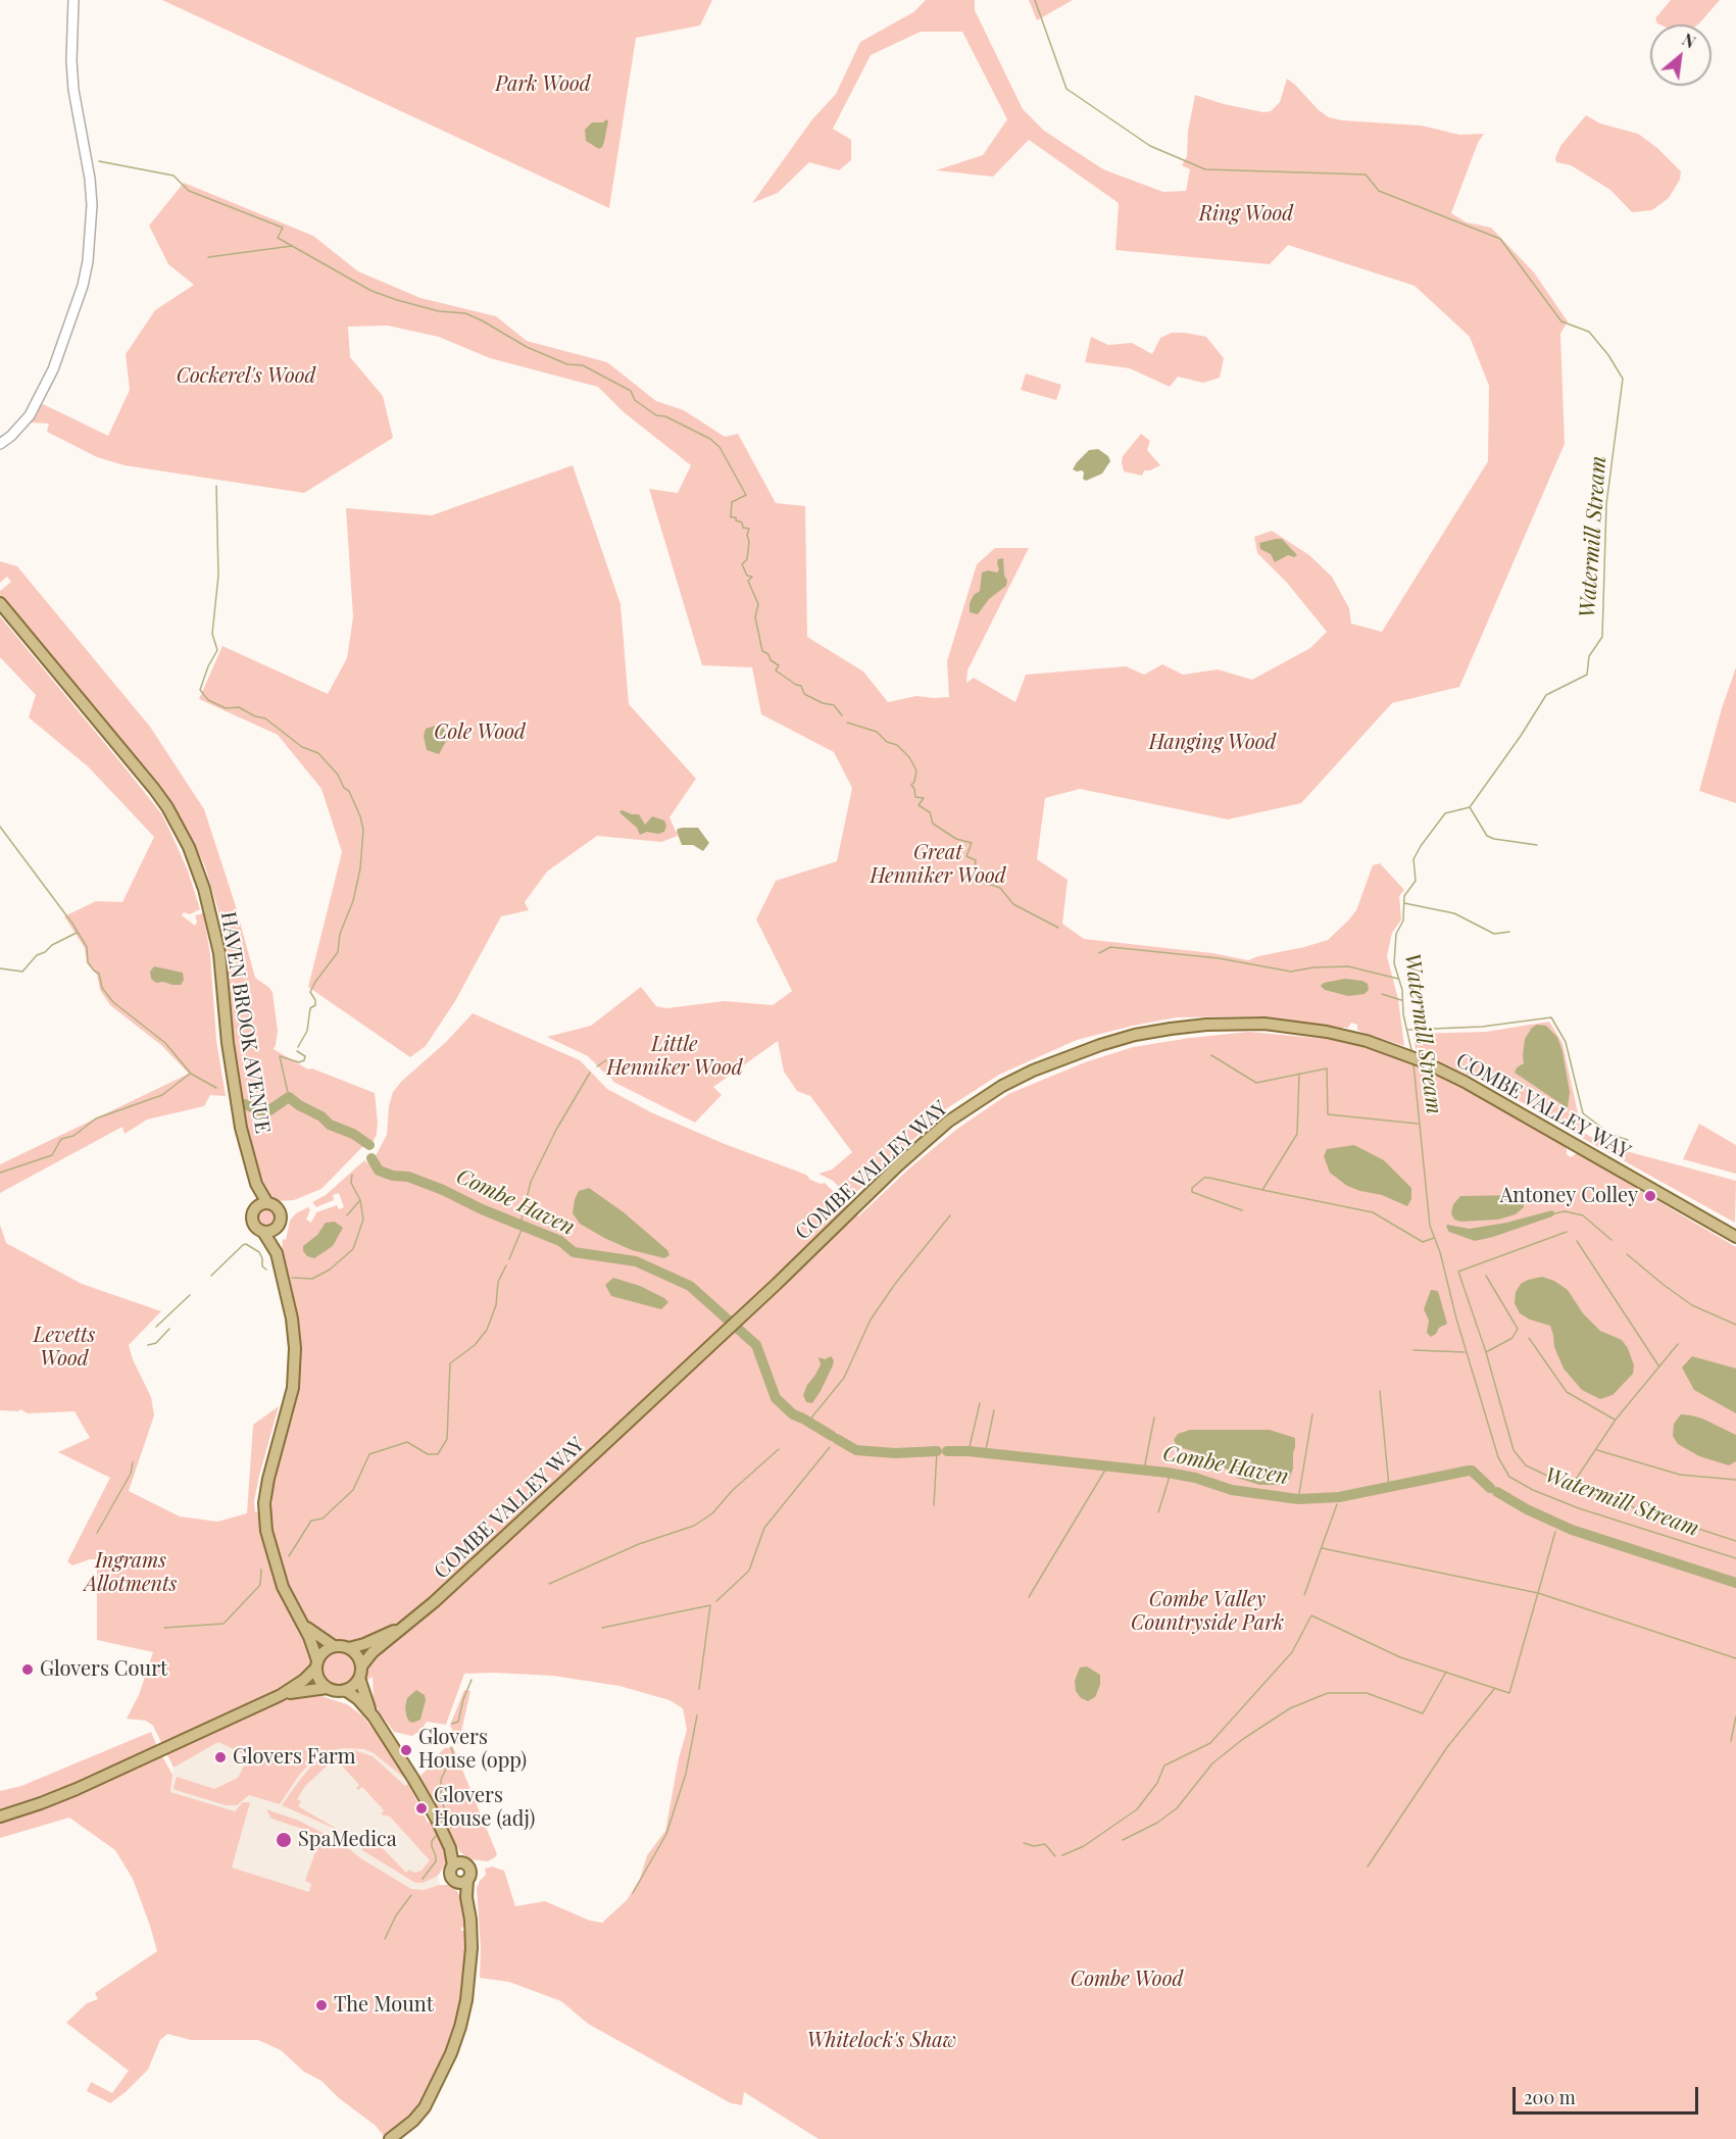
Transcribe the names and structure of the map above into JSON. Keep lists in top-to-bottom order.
{
  "streets": {
    "main road": ["HAVEN BROOK AVENUE", "COMBE VALLEY WAY"]
  },
  "water": ["Watermill Stream", "Combe Haven"],
  "parks": [
    "Park Wood",
    "Ring Wood",
    "Cockerel's Wood",
    "Cole Wood",
    "Hanging Wood",
    "Great Henniker Wood",
    "Little Henniker Wood",
    "Levetts Wood",
    "Ingrams Allotments",
    "Combe Valley Countryside Park",
    "Combe Wood",
    "Whitelock's Shaw"
  ],
  "places": [
    "Antoney Colley",
    "Glovers Court",
    "Glovers House (opp)",
    "Glovers Farm",
    "Glovers House (adj)",
    "SpaMedica",
    "The Mount"
  ],
  "scale_bar": "200 m",
  "north": "top right"
}
